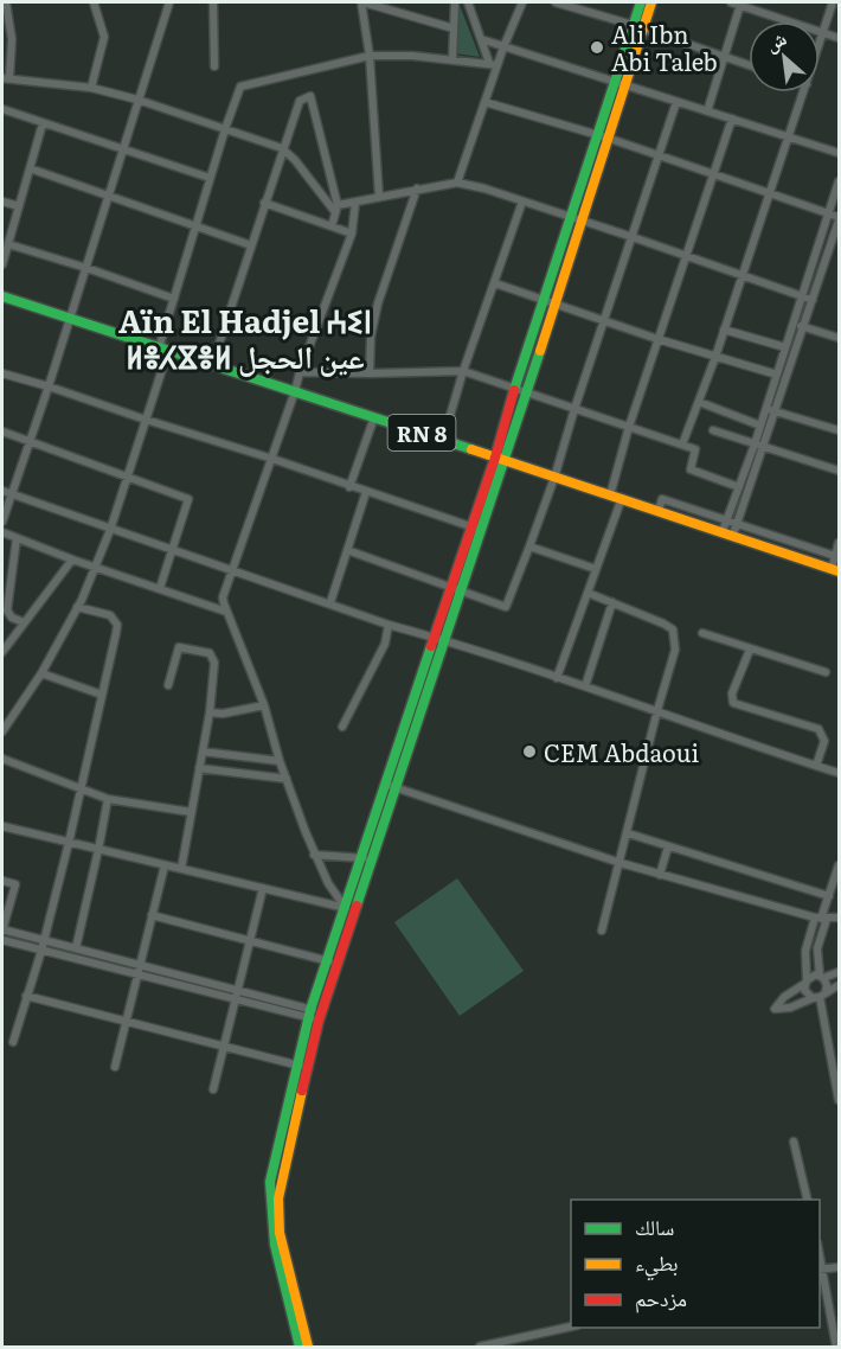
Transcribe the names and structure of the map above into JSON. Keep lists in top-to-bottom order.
{
  "streets": {
    "main road": ["RN 8"]
  },
  "districts": ["Aïn El Hadjel ⵄⵉⵏ ⵍⴻⵃⴵⴻⵍ عين الحجل"],
  "places": ["Ali Ibn Abi Taleb", "CEM Abdaoui"],
  "legend": ["سالك", "بطيء", "مزدحم"],
  "north": "top left"
}
